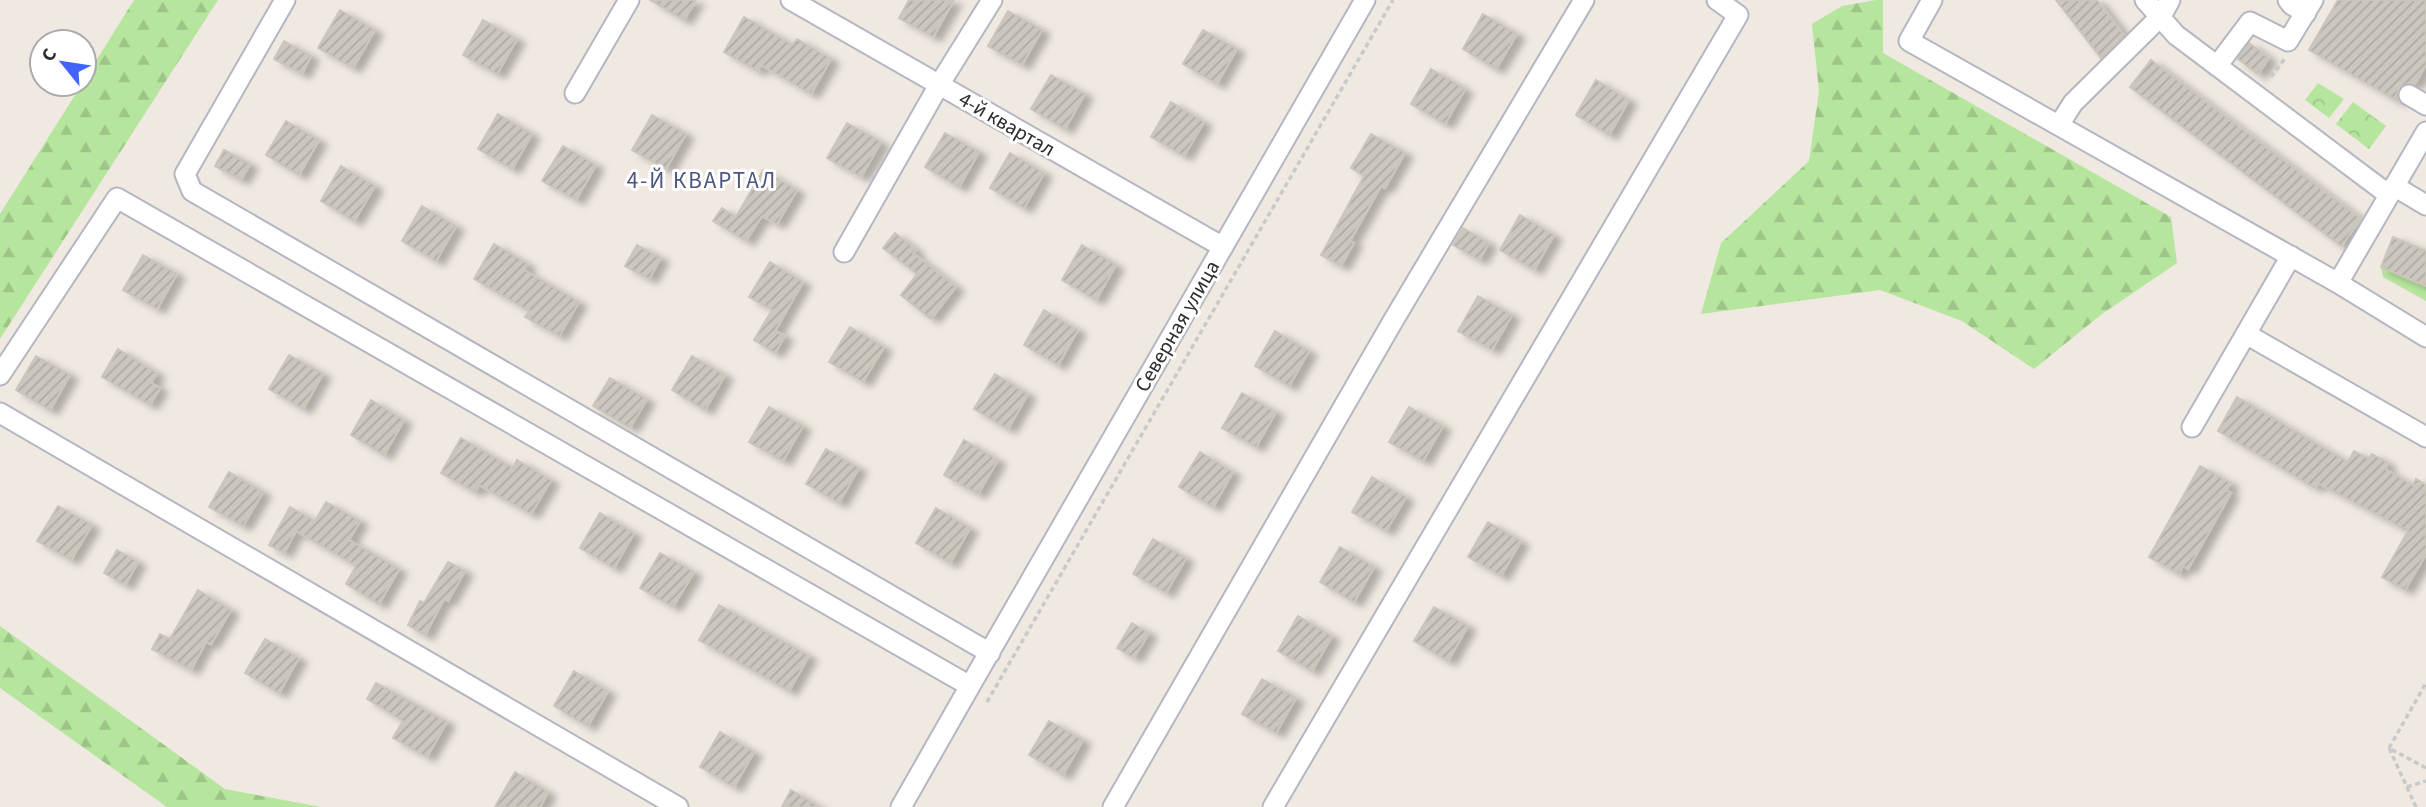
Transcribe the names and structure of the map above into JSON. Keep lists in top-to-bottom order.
{
  "streets": {
    "street": ["4-й квартал", "Северная улица"]
  },
  "crossings": [
    ["4-й квартал", "Северная улица"]
  ],
  "districts": ["4-Й КВАРТАЛ"],
  "north": "top left"
}
